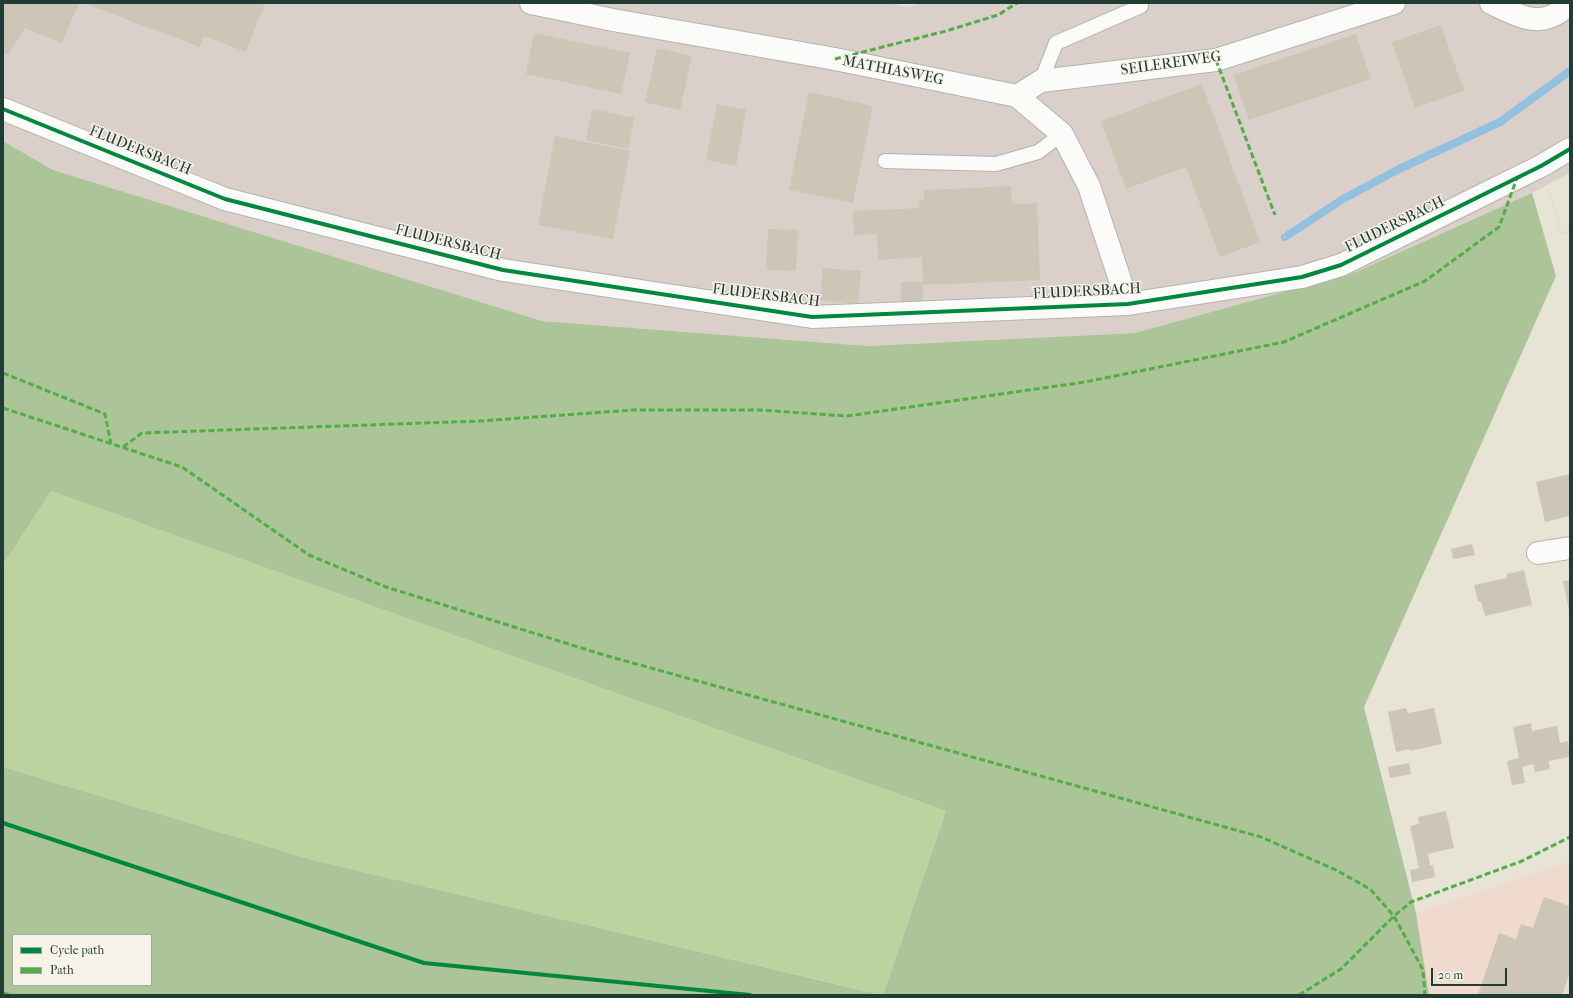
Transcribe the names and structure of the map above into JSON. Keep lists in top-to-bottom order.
{
  "streets": {
    "street": ["SEILEREIWEG", "MATHIASWEG", "FLUDERSBACH"]
  },
  "crossings": [
    ["SEILEREIWEG", "MATHIASWEG"],
    ["MATHIASWEG", "FLUDERSBACH"]
  ],
  "legend": ["Cycle path", "Path"],
  "scale_bar": "20 m"
}
